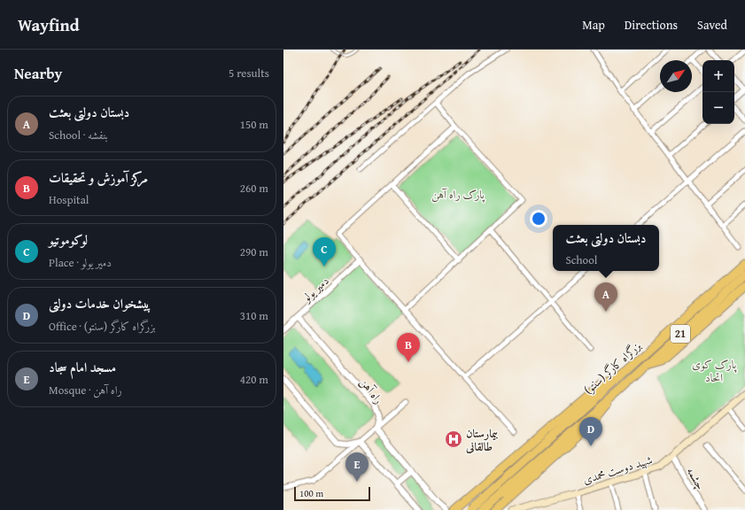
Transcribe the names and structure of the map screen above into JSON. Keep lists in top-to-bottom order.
{
  "streets": {
    "highway": ["21", "بزرگراه کارگر (سنتو)"],
    "main road": ["شهید دوست محمدی"],
    "street": ["دمیر یولو", "راه آهن", "چشمه"]
  },
  "crossings": [
    ["دمیر یولو", "راه آهن"],
    ["21", "بزرگراه کارگر (سنتو)"],
    ["شهید دوست محمدی", "چشمه"]
  ],
  "parks": ["پارک راه آهن", "پارک کوی اتحاد"],
  "places": {
    "hospital": ["بیمارستان طالقانی"]
  },
  "scale_bar": "100 m",
  "north": "top right",
  "page": {
    "header": "Wayfind",
    "nav": ["Map", "Directions", "Saved"],
    "heading": ["Nearby", "5 results"],
    "map_buttons": ["+", "−"],
    "list": [
      {
        "mark": "A",
        "name": "دبستان دولتی بعثت",
        "note": "School · بنفشه",
        "value": "150 m"
      },
      {
        "mark": "B",
        "name": "مرکز آموزش و تحقیقات",
        "note": "Hospital",
        "value": "260 m"
      },
      {
        "mark": "C",
        "name": "لوکوموتیو",
        "note": "Place · دمیر یولو",
        "value": "290 m"
      },
      {
        "mark": "D",
        "name": "پیشخوان خدمات دولتی",
        "note": "Office · بزرگراه کارگر (سنتو)",
        "value": "310 m"
      },
      {
        "mark": "E",
        "name": "مسجد امام سجاد",
        "note": "Mosque · راه آهن",
        "value": "420 m"
      }
    ],
    "popup": ["دبستان دولتی بعثت", "School"],
    "pins": [
      "C",
      "A",
      "B",
      "D",
      "E"
    ],
    "scale": "100 m"
  }
}
